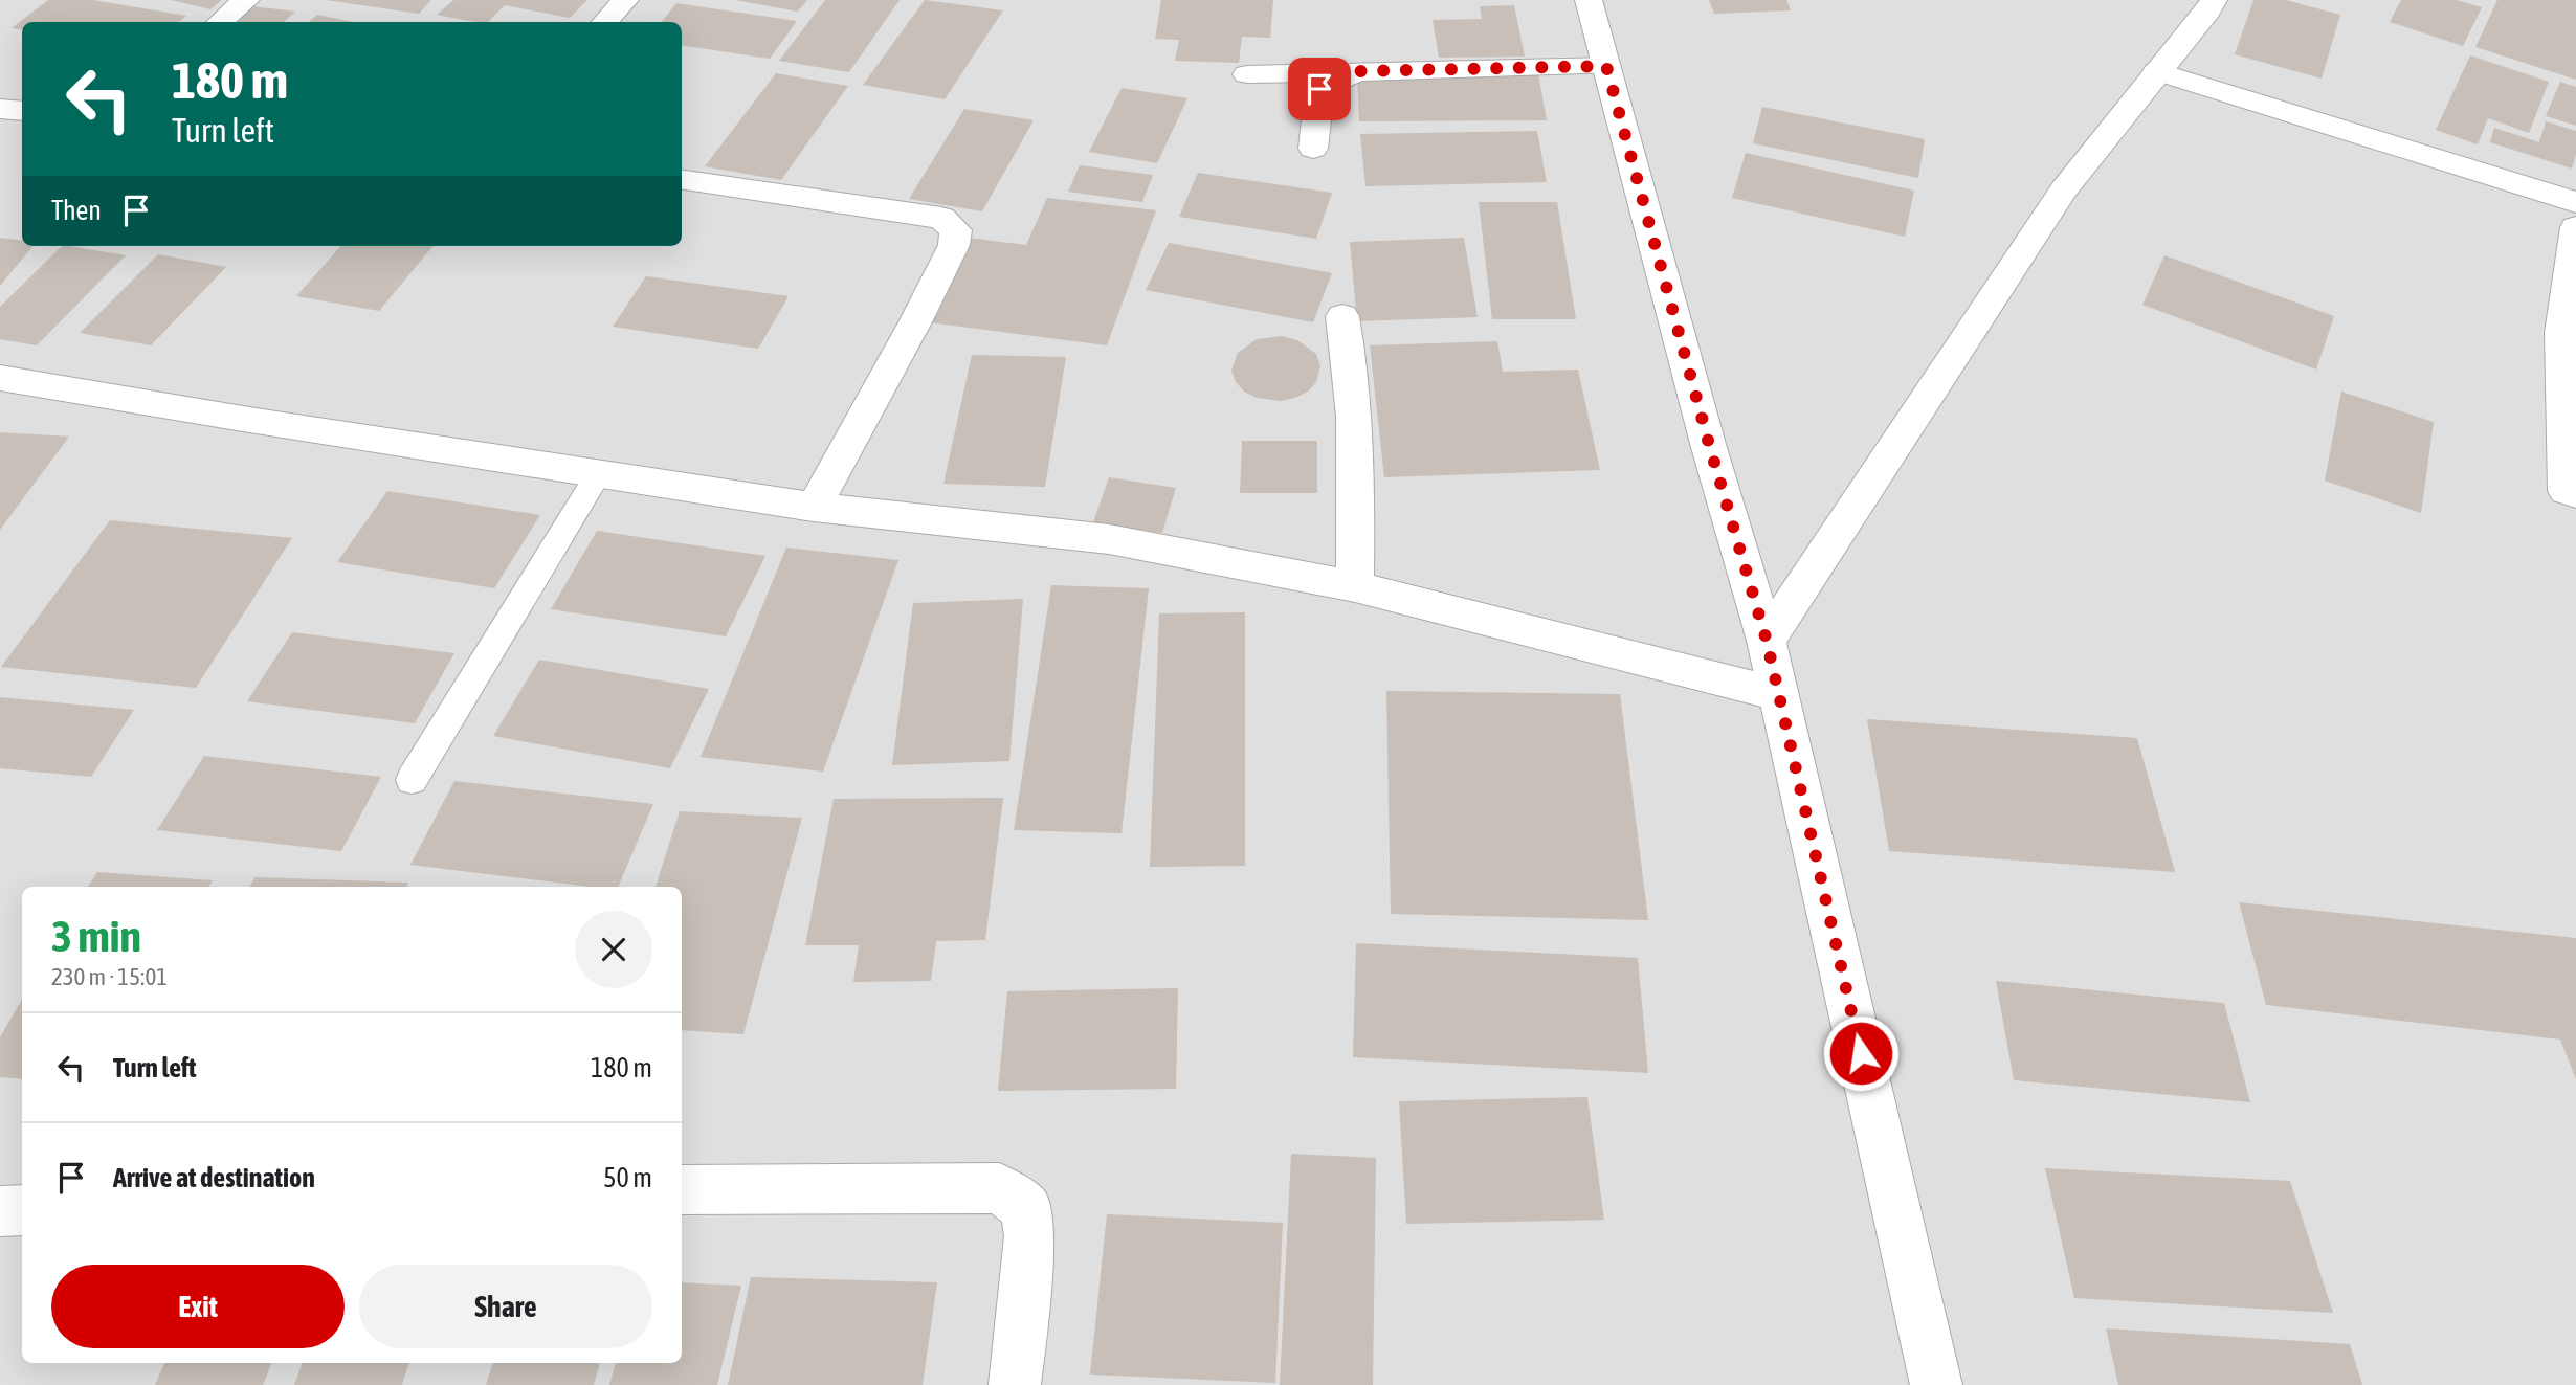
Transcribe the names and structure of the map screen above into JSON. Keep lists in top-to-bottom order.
{
  "page": {
    "turn": ["180 m", "Turn left"],
    "then": "Then",
    "heading": ["3 min", "230 m · 15:01"],
    "list": [
      {
        "name": "Turn left",
        "value": "180 m"
      },
      {
        "name": "Arrive at destination",
        "value": "50 m"
      }
    ],
    "buttons": ["Exit", "Share"]
  }
}
